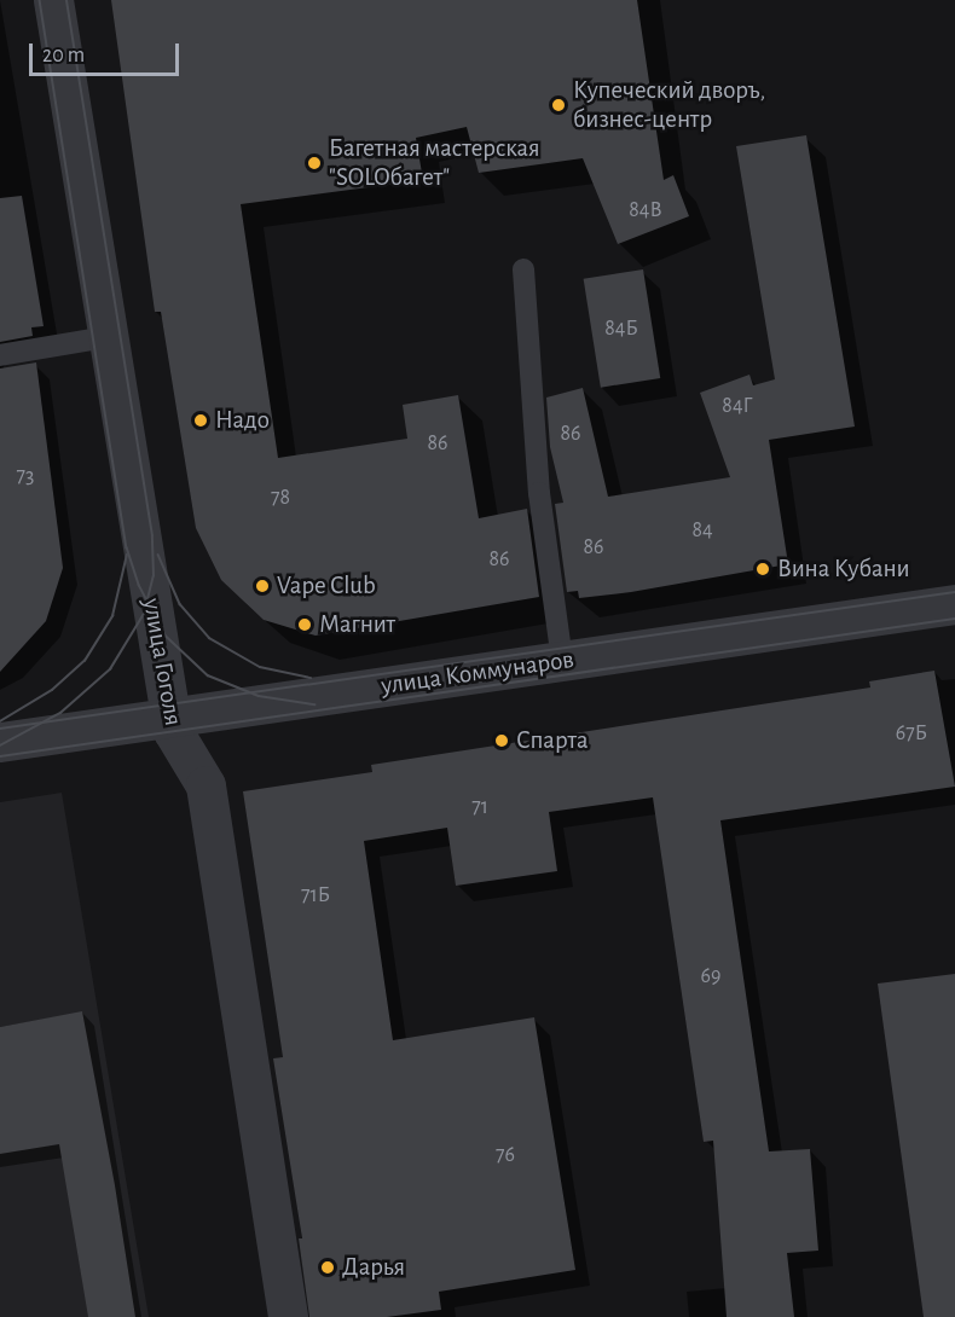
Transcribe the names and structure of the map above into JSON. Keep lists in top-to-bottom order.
{
  "streets": {
    "street": ["улица Гоголя", "улица Коммунаров"]
  },
  "crossings": [
    ["улица Гоголя", "улица Коммунаров"]
  ],
  "places": [
    "Купеческий дворъ, бизнес-центр",
    "Багетная мастерская \"SOLOбагет\"",
    "Надо",
    "Вина Кубани",
    "Vape Club",
    "Магнит",
    "Спарта",
    "Дарья"
  ],
  "house_numbers": [
    "84В",
    "84Б",
    "84Г",
    "86",
    "86",
    "73",
    "78",
    "84",
    "86",
    "86",
    "67Б",
    "71",
    "71Б",
    "69",
    "76"
  ],
  "scale_bar": "20 m"
}
